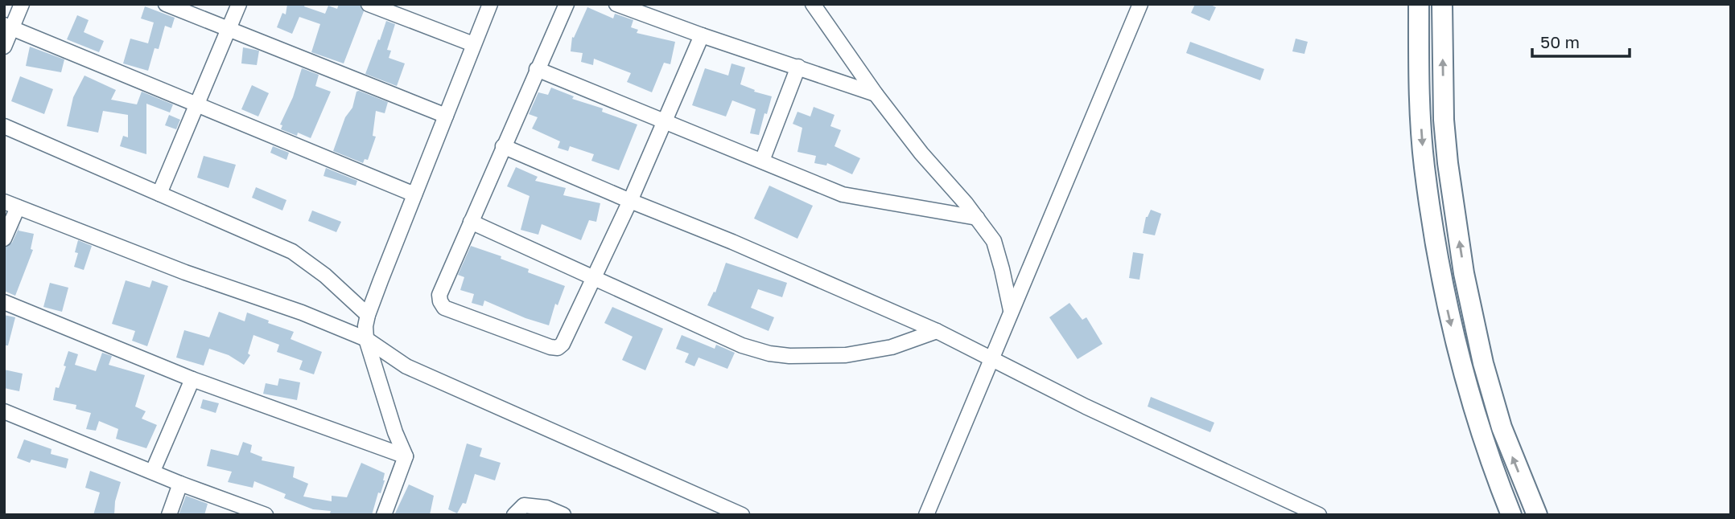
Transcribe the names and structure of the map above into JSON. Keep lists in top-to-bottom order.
{
  "scale_bar": "50 m"
}
